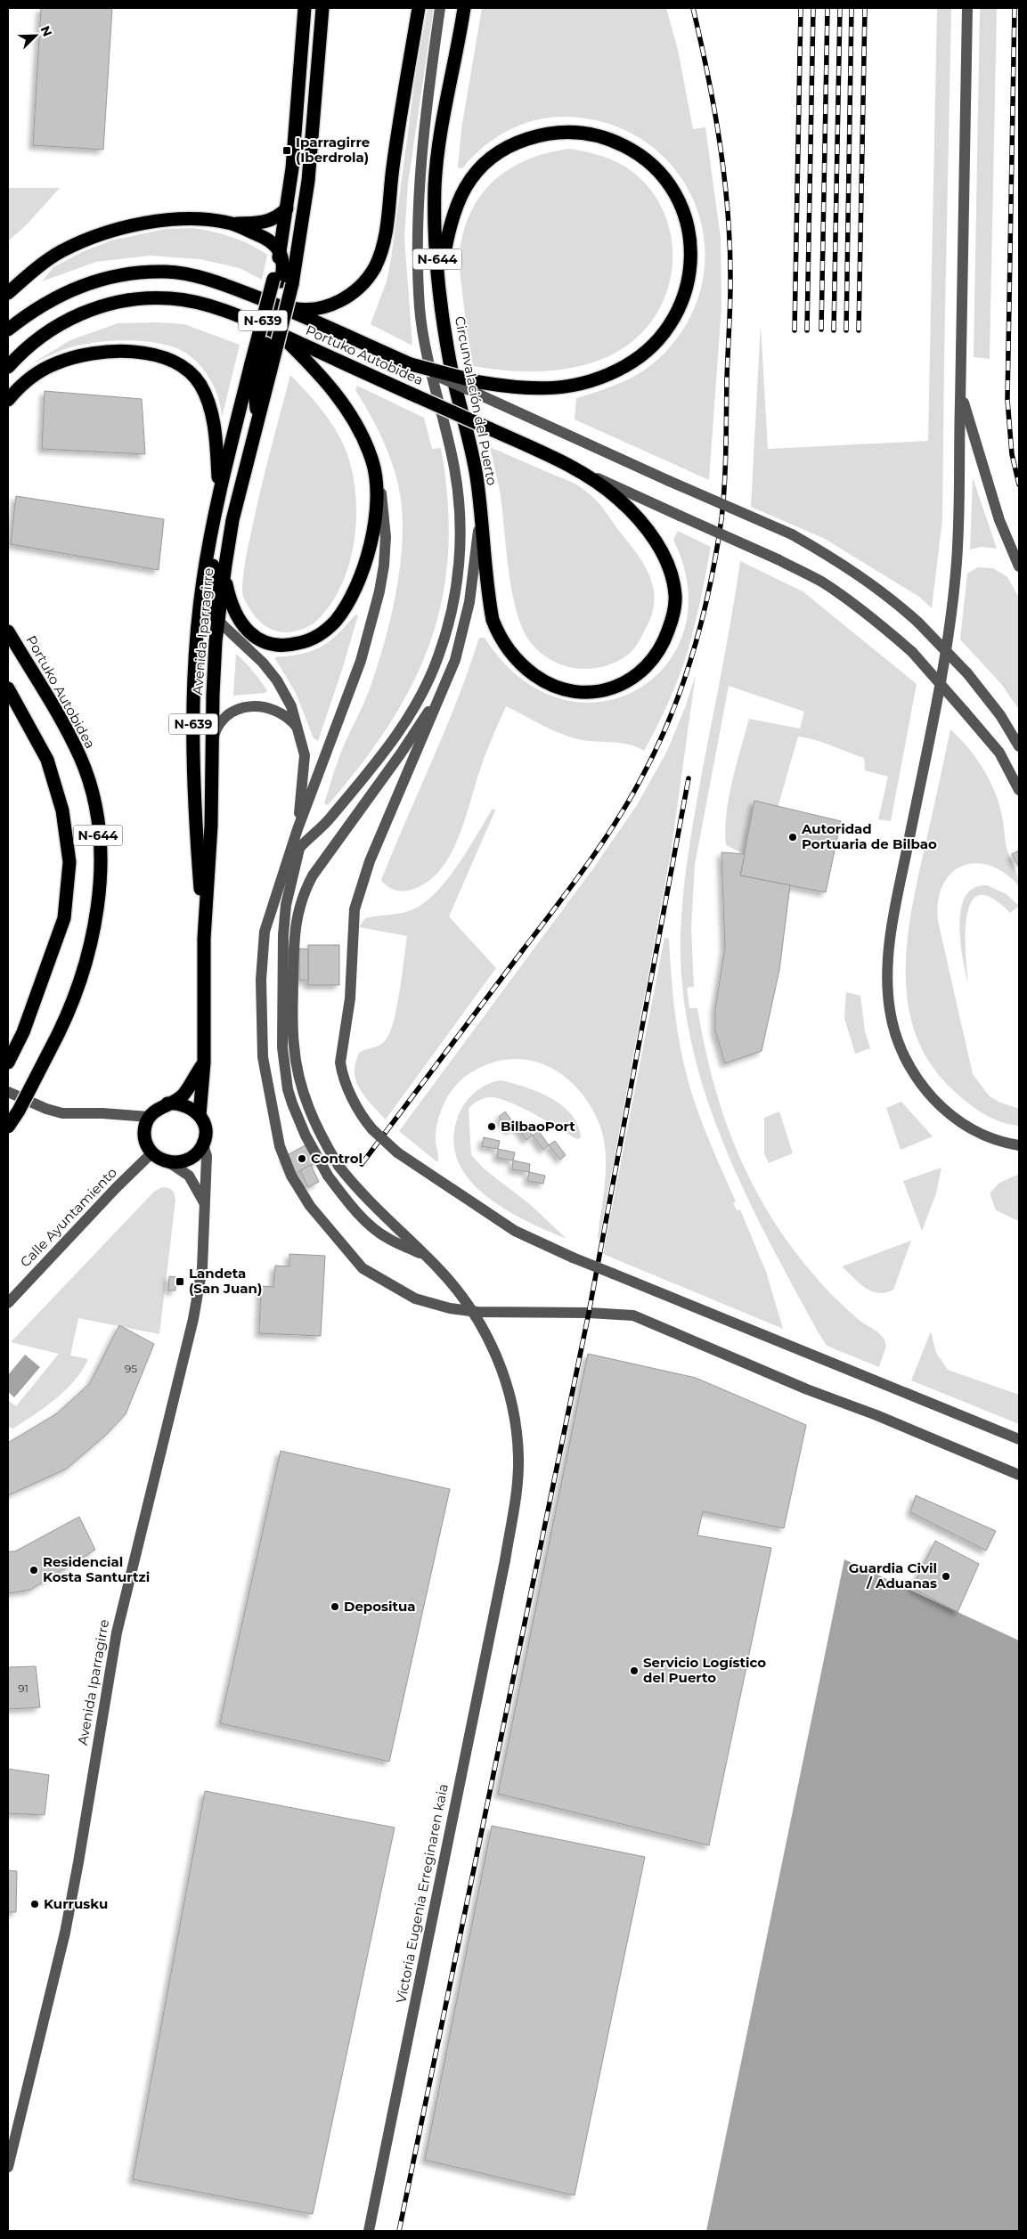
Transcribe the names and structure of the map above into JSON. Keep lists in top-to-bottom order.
{
  "streets": {
    "highway": [
      "N-644",
      "N-639",
      "Portuko Autobidea",
      "Circunvalación del Puerto",
      "Avenida Iparragirre"
    ],
    "street": ["Calle Ayuntamiento", "Victoria Eugenia Erreginaren kaia"]
  },
  "crossings": [
    ["N-639", "Avenida Iparragirre"],
    ["Portuko Autobidea", "Circunvalación del Puerto"],
    ["Avenida Iparragirre", "Calle Ayuntamiento"]
  ],
  "places": {
    "transit": ["Iparragirre (Iberdrola)", "Landeta (San Juan)"],
    "other": [
      "Autoridad Portuaria de Bilbao",
      "BilbaoPort",
      "Control",
      "Residencial Kosta Santurtzi",
      "Guardia Civil / Aduanas",
      "Depositua",
      "Servicio Logístico del Puerto",
      "Kurrusku"
    ]
  },
  "house_numbers": ["95", "91"],
  "north": "top right"
}
